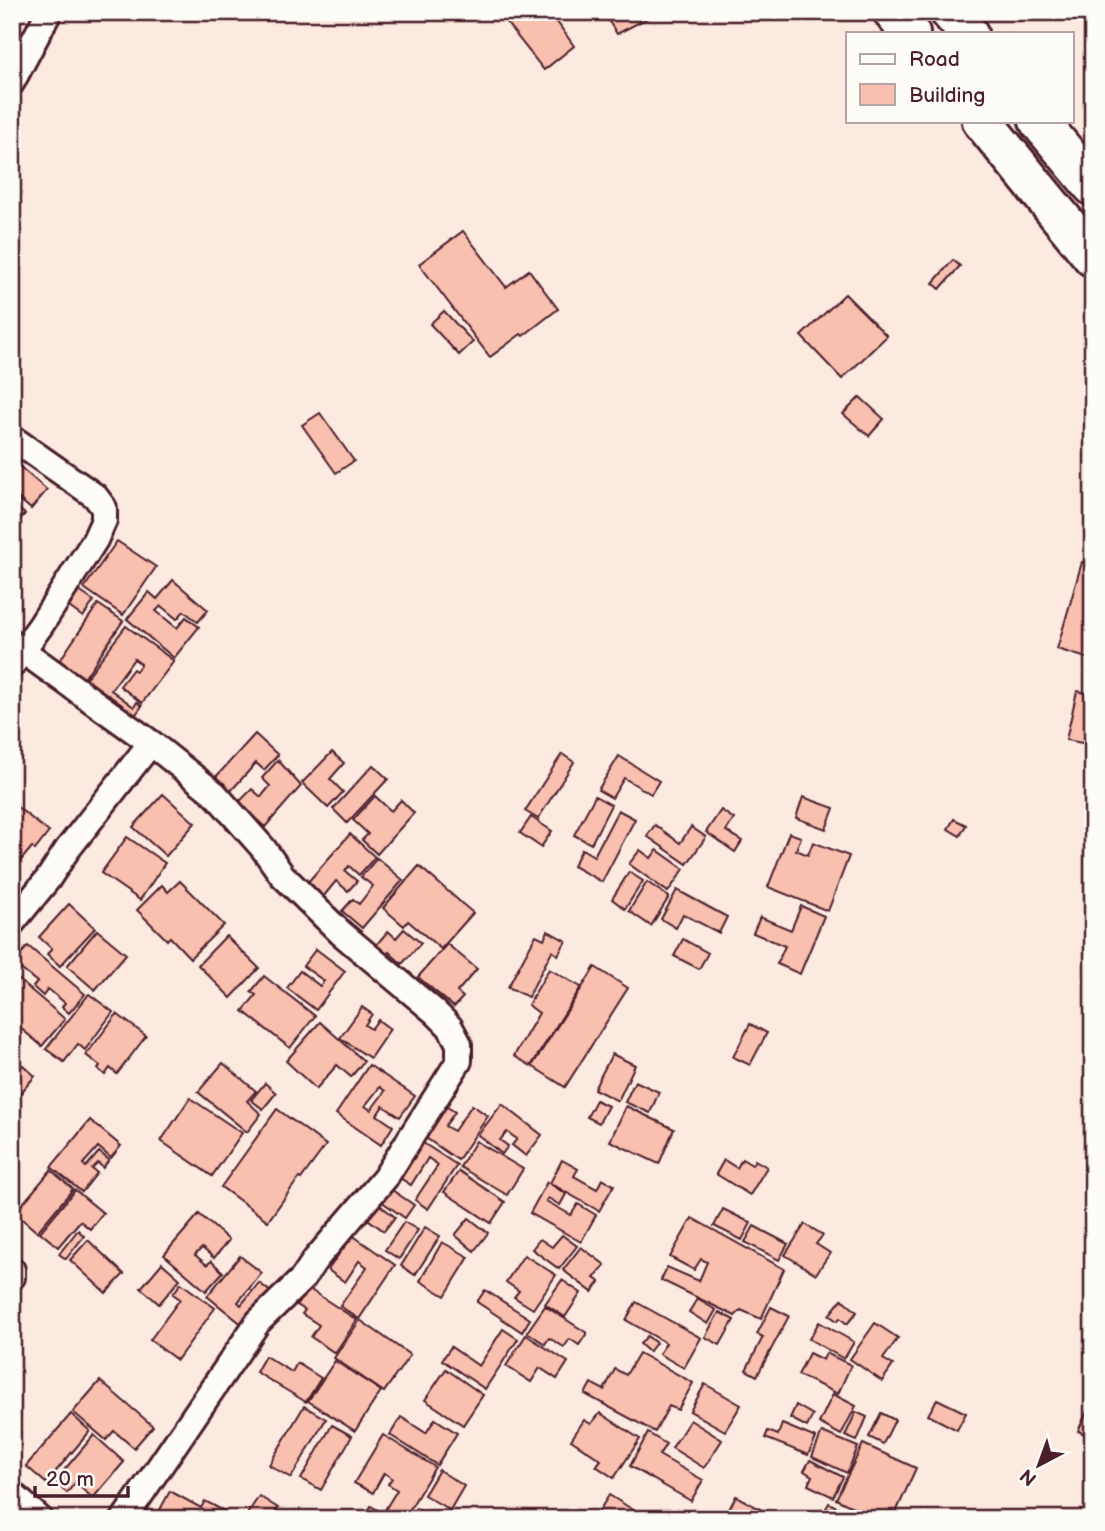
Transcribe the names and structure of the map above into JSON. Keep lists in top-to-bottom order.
{
  "legend": ["Road", "Building"],
  "scale_bar": "20 m",
  "north": "bottom left"
}
